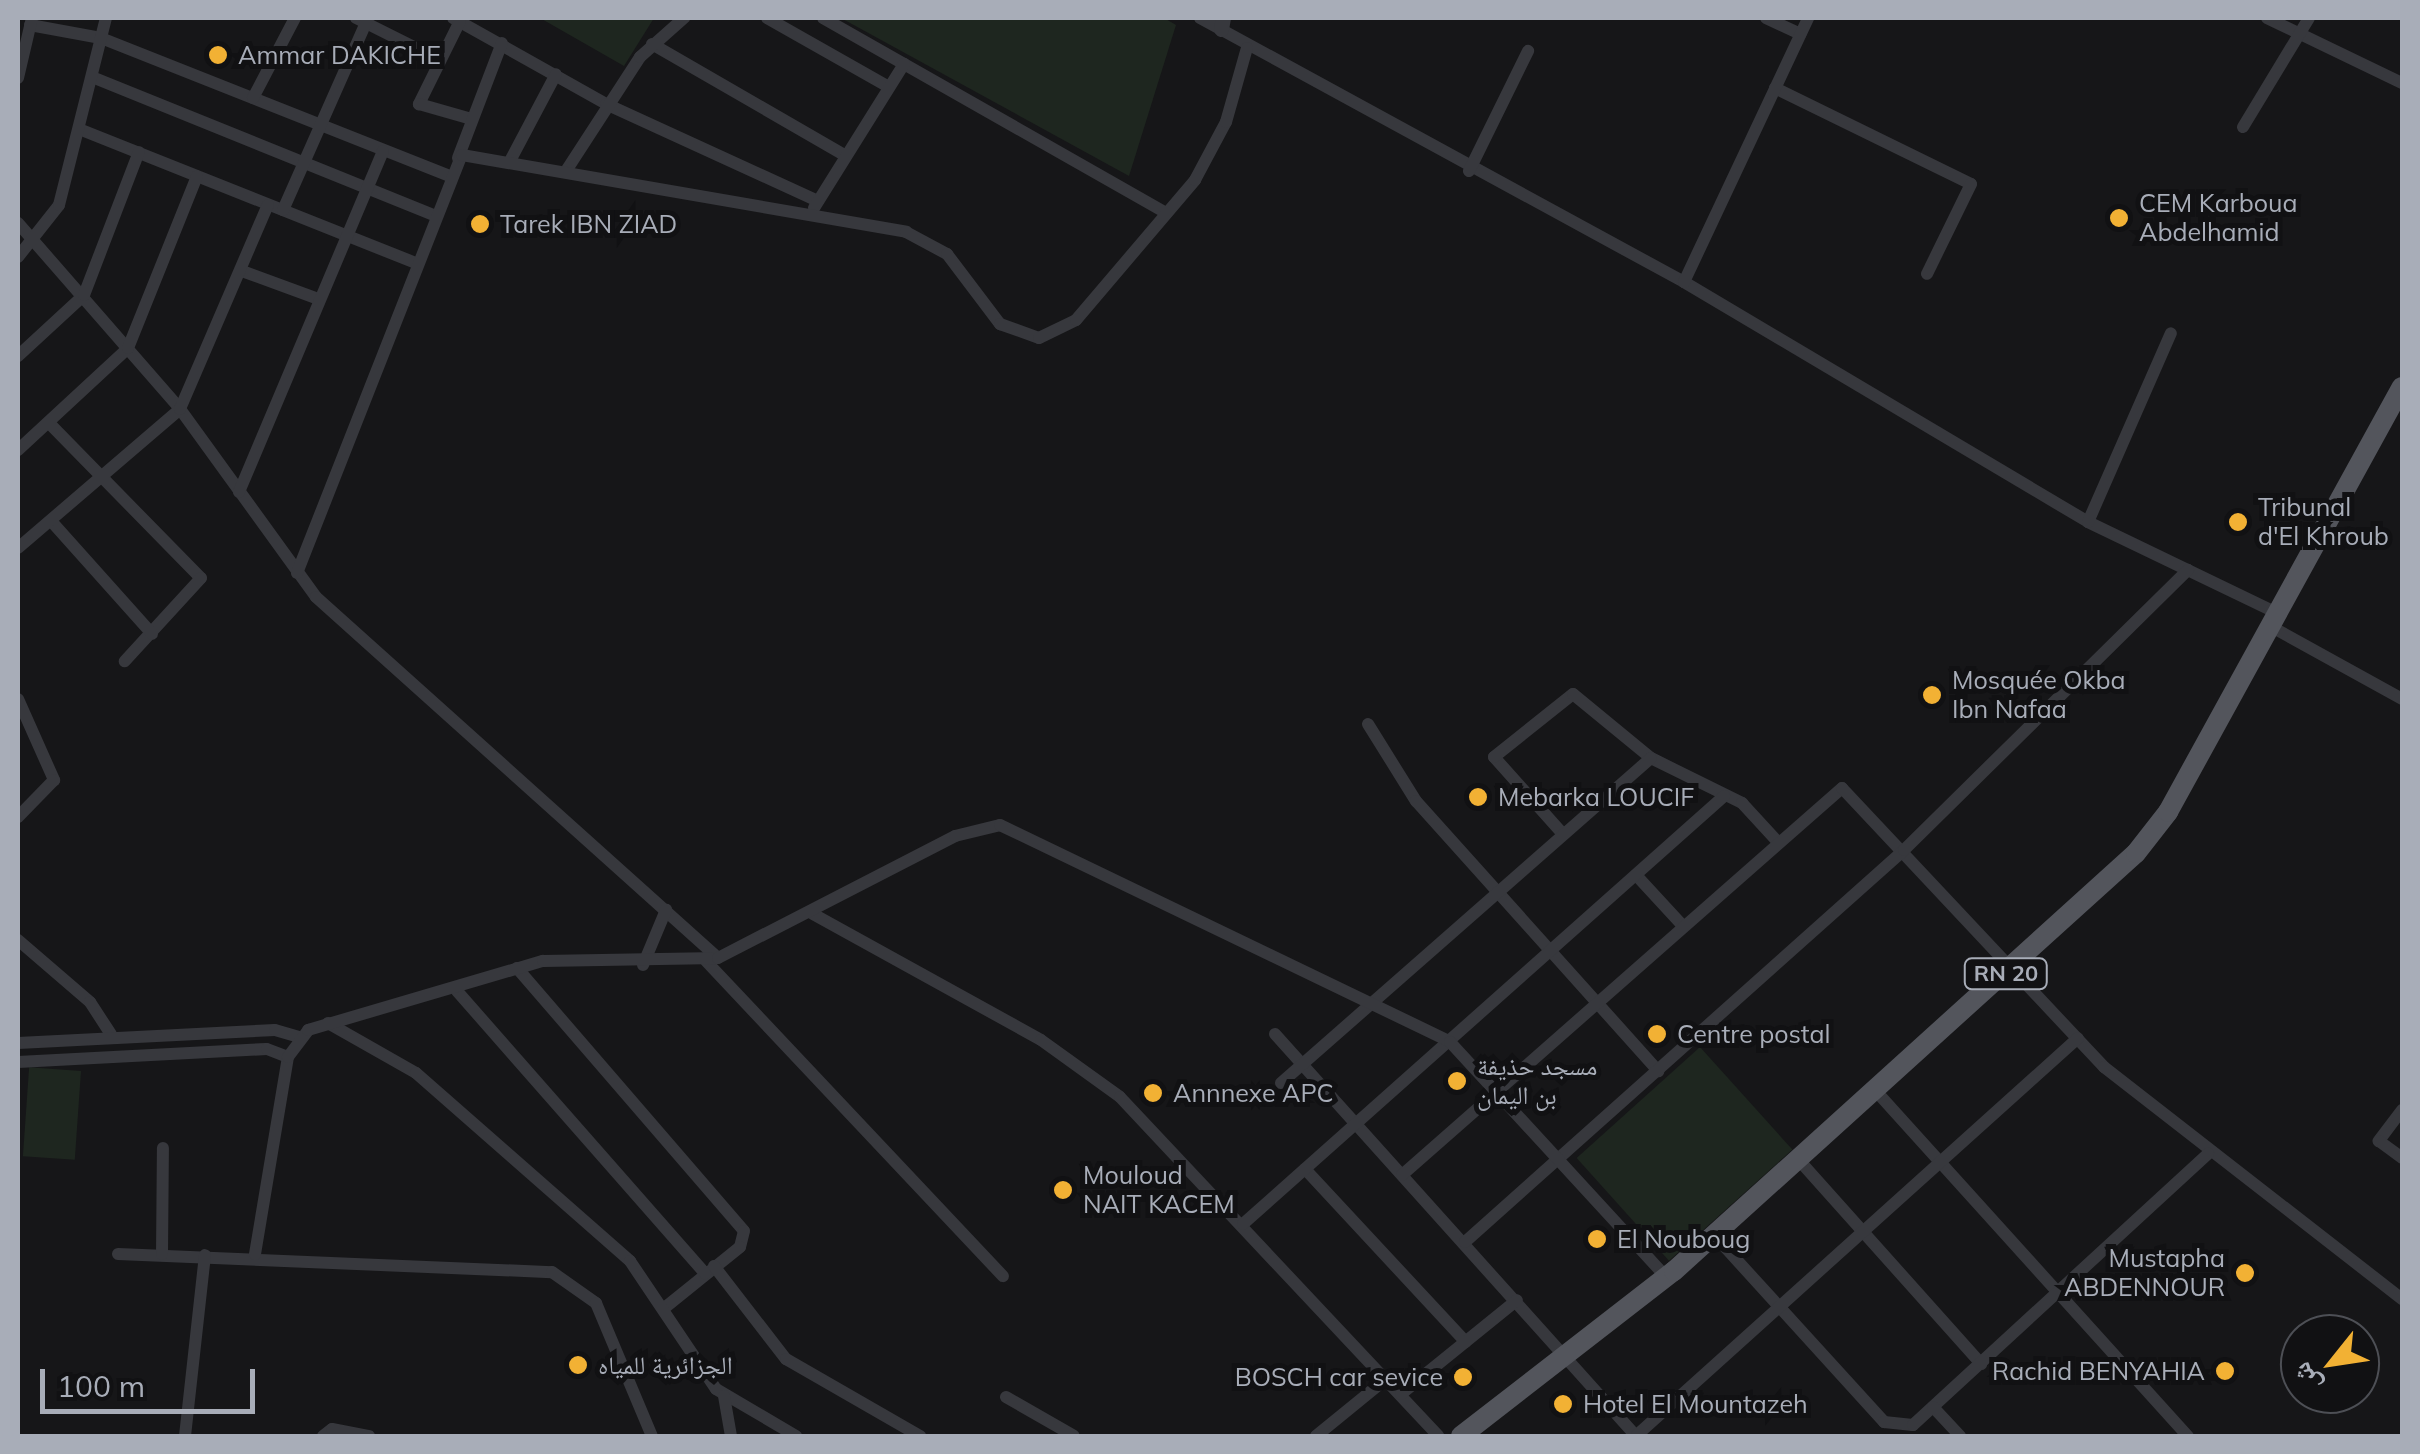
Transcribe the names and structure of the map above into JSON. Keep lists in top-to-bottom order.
{
  "streets": {
    "main road": ["RN 20"]
  },
  "places": [
    "Ammar DAKICHE",
    "CEM Karboua Abdelhamid",
    "Tarek IBN ZIAD",
    "Tribunal d'El Khroub",
    "Mosquée Okba Ibn Nafaa",
    "Mebarka LOUCIF",
    "Centre postal",
    "مسجد حذيفة بن اليمان",
    "Annnexe APC",
    "Mouloud NAIT KACEM",
    "El Nouboug",
    "Mustapha ABDENNOUR",
    "الجزائرية للمياه",
    "Rachid BENYAHIA",
    "BOSCH car sevice",
    "Hotel El Mountazeh"
  ],
  "scale_bar": "100 m",
  "north": "bottom left"
}
